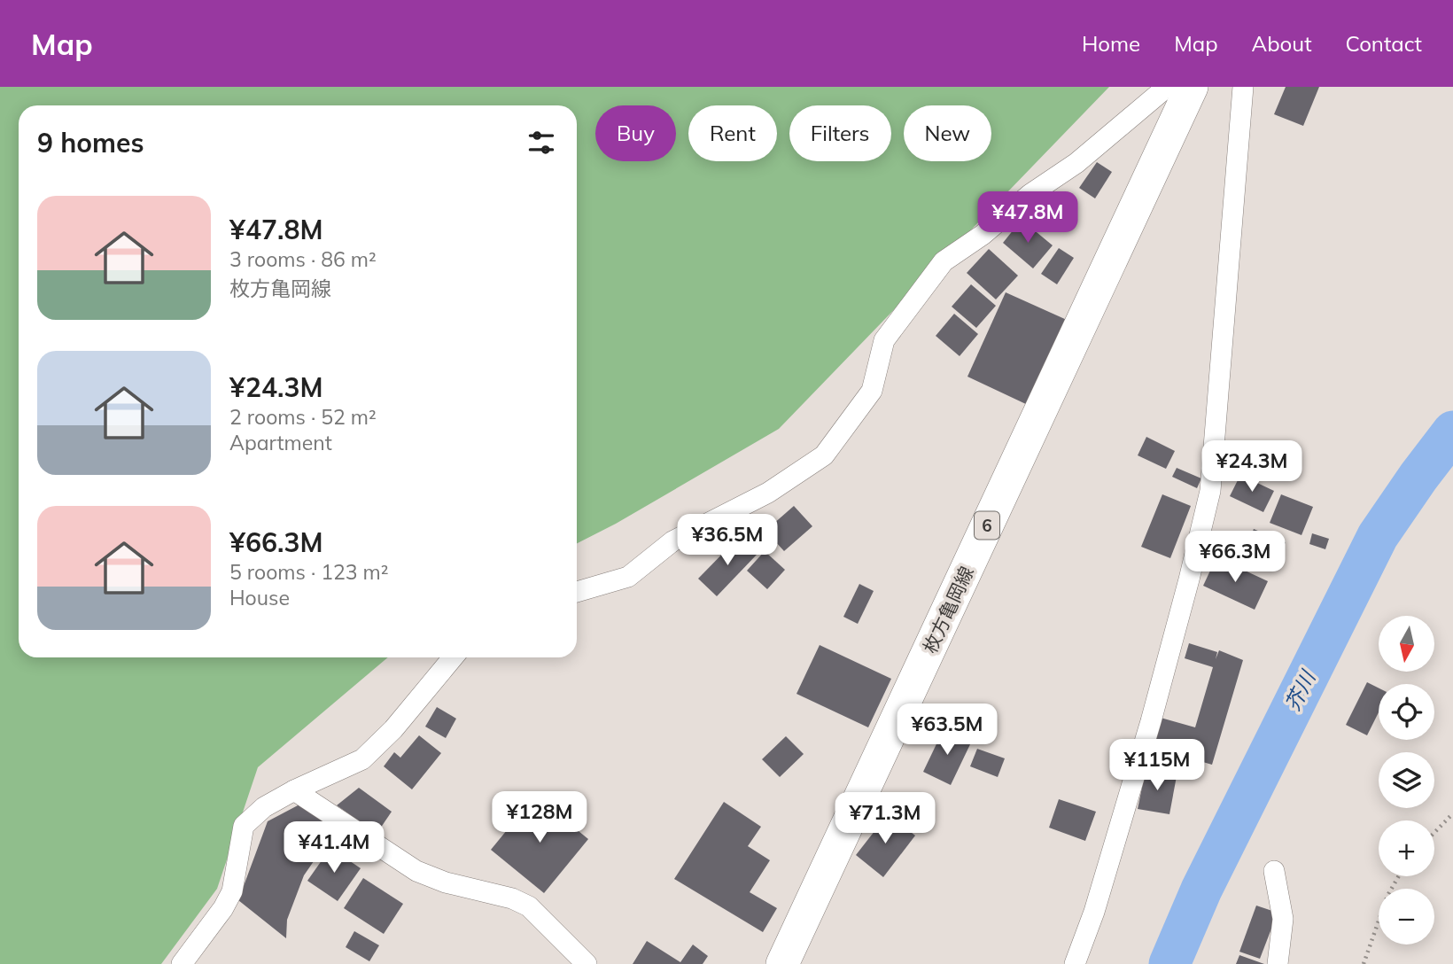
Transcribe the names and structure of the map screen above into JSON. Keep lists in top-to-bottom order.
{
  "streets": {
    "main road": ["6", "枚方亀岡線"]
  },
  "water": ["芥川"],
  "north": "bottom",
  "page": {
    "header": "Map",
    "nav": [
      "Home",
      "Map",
      "About",
      "Contact"
    ],
    "chip": [
      "Buy",
      "Rent",
      "Filters",
      "New"
    ],
    "heading": "9 homes",
    "list": [
      {
        "name": "¥47.8M",
        "note": "3 rooms · 86 m² · 枚方亀岡線"
      },
      {
        "name": "¥24.3M",
        "note": "2 rooms · 52 m² · Apartment"
      },
      {
        "name": "¥66.3M",
        "note": "5 rooms · 123 m² · House"
      }
    ],
    "price": [
      "¥47.8M",
      "¥24.3M",
      "¥36.5M",
      "¥66.3M",
      "¥63.5M",
      "¥115M",
      "¥128M",
      "¥71.3M",
      "¥41.4M"
    ],
    "map_buttons": ["+", "−"]
  }
}
